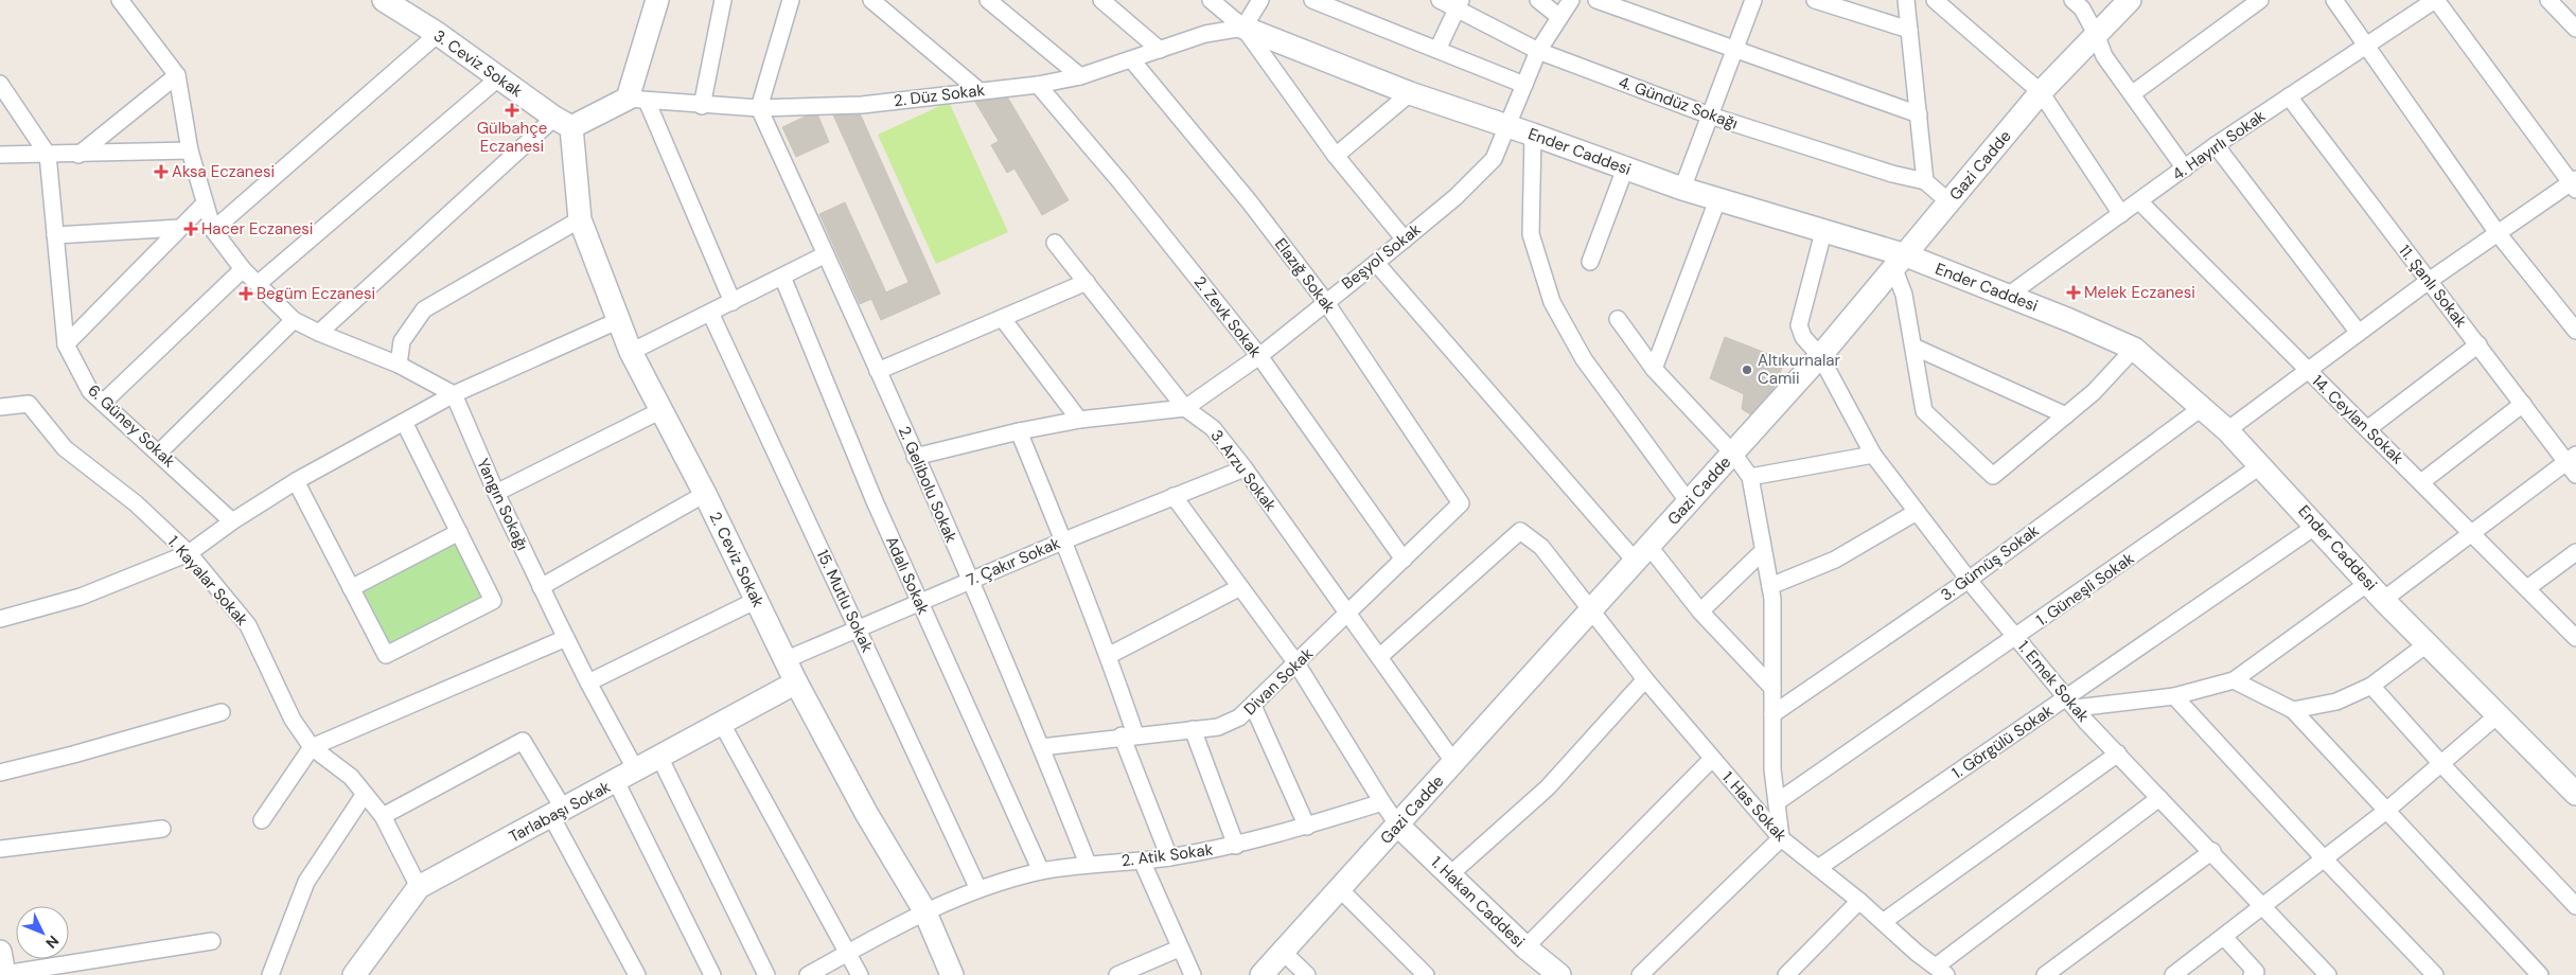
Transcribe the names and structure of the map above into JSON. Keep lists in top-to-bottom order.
{
  "streets": {
    "street": [
      "3. Ceviz Sokak",
      "2. Düz Sokak",
      "4. Gündüz Sokağı",
      "4. Hayırlı Sokak",
      "Ender Caddesi",
      "Gazi Cadde",
      "Beşyol Sokak",
      "Elazığ Sokak",
      "11. Şanlı Sokak",
      "2. Zevk Sokak",
      "14. Ceylan Sokak",
      "6. Güney Sokak",
      "3. Arzu Sokak",
      "2. Gelibolu Sokak",
      "Yangın Sokağı",
      "2. Ceviz Sokak",
      "7. Çakır Sokak",
      "3. Gümüş Sokak",
      "Adalı Sokak",
      "1. Kayalar Sokak",
      "1. Güneşli Sokak",
      "15. Mutlu Sokak",
      "Divan Sokak",
      "1. Emek Sokak",
      "1. Görgülü Sokak",
      "1. Has Sokak",
      "Tarlabaşı Sokak",
      "2. Atik Sokak",
      "1. Hakan Caddesi"
    ]
  },
  "crossings": [
    ["3. Ceviz Sokak", "2. Ceviz Sokak"],
    ["2. Düz Sokak", "Ender Caddesi"],
    ["2. Düz Sokak", "Elazığ Sokak"],
    ["2. Düz Sokak", "2. Zevk Sokak"],
    ["2. Düz Sokak", "2. Gelibolu Sokak"],
    ["4. Gündüz Sokağı", "Beşyol Sokak"],
    ["4. Hayırlı Sokak", "Ender Caddesi"],
    ["4. Hayırlı Sokak", "11. Şanlı Sokak"],
    ["4. Hayırlı Sokak", "14. Ceylan Sokak"],
    ["Ender Caddesi", "Gazi Cadde"],
    ["Ender Caddesi", "Beşyol Sokak"],
    ["Ender Caddesi", "3. Gümüş Sokak"],
    ["Ender Caddesi", "1. Güneşli Sokak"],
    ["Ender Caddesi", "1. Emek Sokak"],
    ["Ender Caddesi", "1. Görgülü Sokak"],
    ["Gazi Cadde", "3. Arzu Sokak"],
    ["Gazi Cadde", "1. Emek Sokak"],
    ["Gazi Cadde", "1. Has Sokak"],
    ["Gazi Cadde", "1. Hakan Caddesi"],
    ["Beşyol Sokak", "Elazığ Sokak"],
    ["Beşyol Sokak", "2. Zevk Sokak"],
    ["Beşyol Sokak", "3. Arzu Sokak"],
    ["Elazığ Sokak", "Divan Sokak"],
    ["2. Zevk Sokak", "Divan Sokak"],
    ["3. Arzu Sokak", "7. Çakır Sokak"],
    ["3. Arzu Sokak", "Divan Sokak"],
    ["3. Arzu Sokak", "1. Has Sokak"],
    ["2. Gelibolu Sokak", "7. Çakır Sokak"],
    ["2. Gelibolu Sokak", "Divan Sokak"],
    ["2. Gelibolu Sokak", "2. Atik Sokak"],
    ["Yangın Sokağı", "Tarlabaşı Sokak"],
    ["2. Ceviz Sokak", "7. Çakır Sokak"],
    ["2. Ceviz Sokak", "Tarlabaşı Sokak"],
    ["2. Ceviz Sokak", "2. Atik Sokak"],
    ["7. Çakır Sokak", "Adalı Sokak"],
    ["7. Çakır Sokak", "15. Mutlu Sokak"],
    ["3. Gümüş Sokak", "1. Emek Sokak"],
    ["Adalı Sokak", "2. Atik Sokak"],
    ["1. Kayalar Sokak", "Tarlabaşı Sokak"],
    ["1. Güneşli Sokak", "1. Emek Sokak"],
    ["15. Mutlu Sokak", "2. Atik Sokak"],
    ["1. Emek Sokak", "1. Görgülü Sokak"],
    ["1. Görgülü Sokak", "1. Has Sokak"]
  ],
  "places": {
    "health": [
      "Gülbahçe Eczanesi",
      "Aksa Eczanesi",
      "Hacer Eczanesi",
      "Melek Eczanesi",
      "Begüm Eczanesi"
    ],
    "other": ["Altıkurnalar Camii"]
  },
  "north": "bottom right"
}
